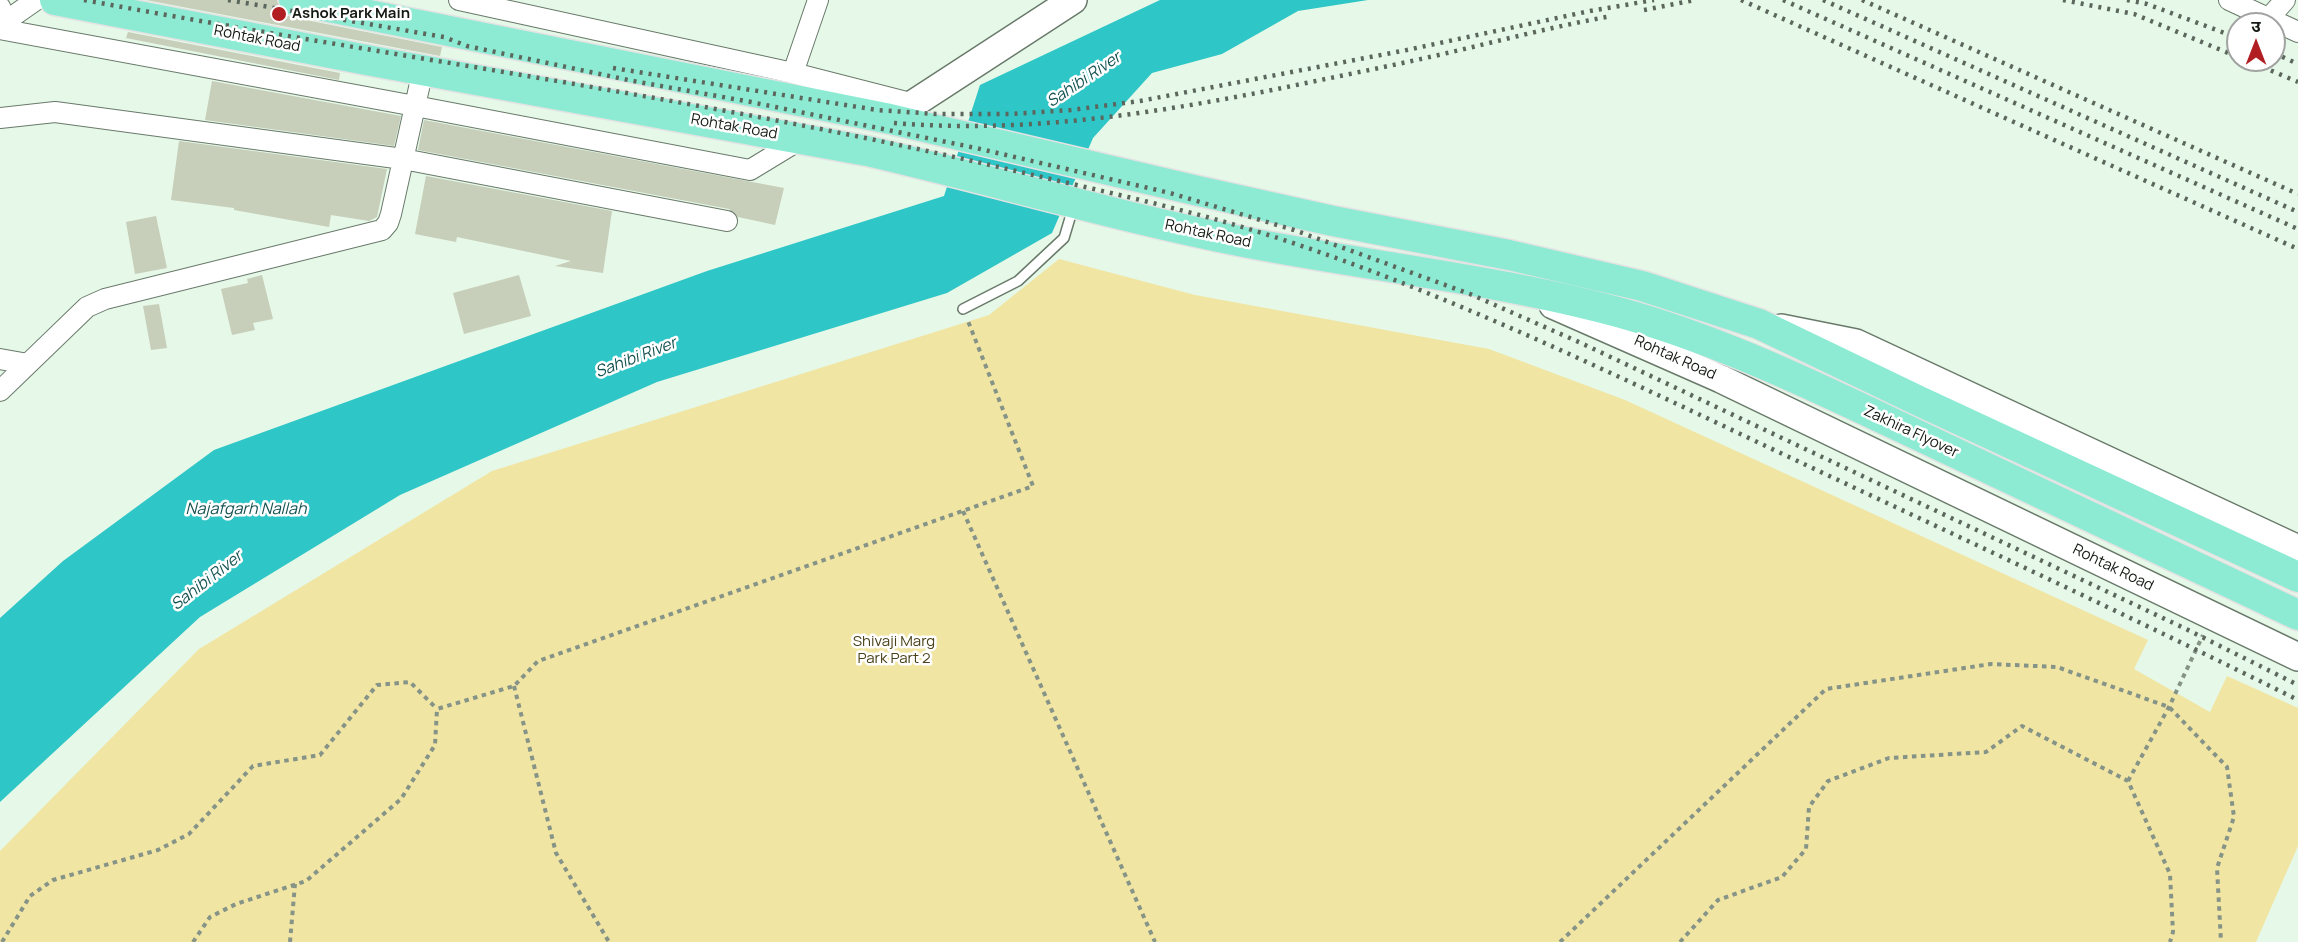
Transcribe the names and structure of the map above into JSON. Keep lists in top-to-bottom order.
{
  "streets": {
    "main road": ["Rohtak Road", "Zakhira Flyover"]
  },
  "crossings": [
    ["Rohtak Road", "Zakhira Flyover"]
  ],
  "water": ["Sahibi River", "Najafgarh Nallah"],
  "parks": ["Shivaji Marg Park Part 2"],
  "places": ["Ashok Park Main"],
  "north": "top"
}
